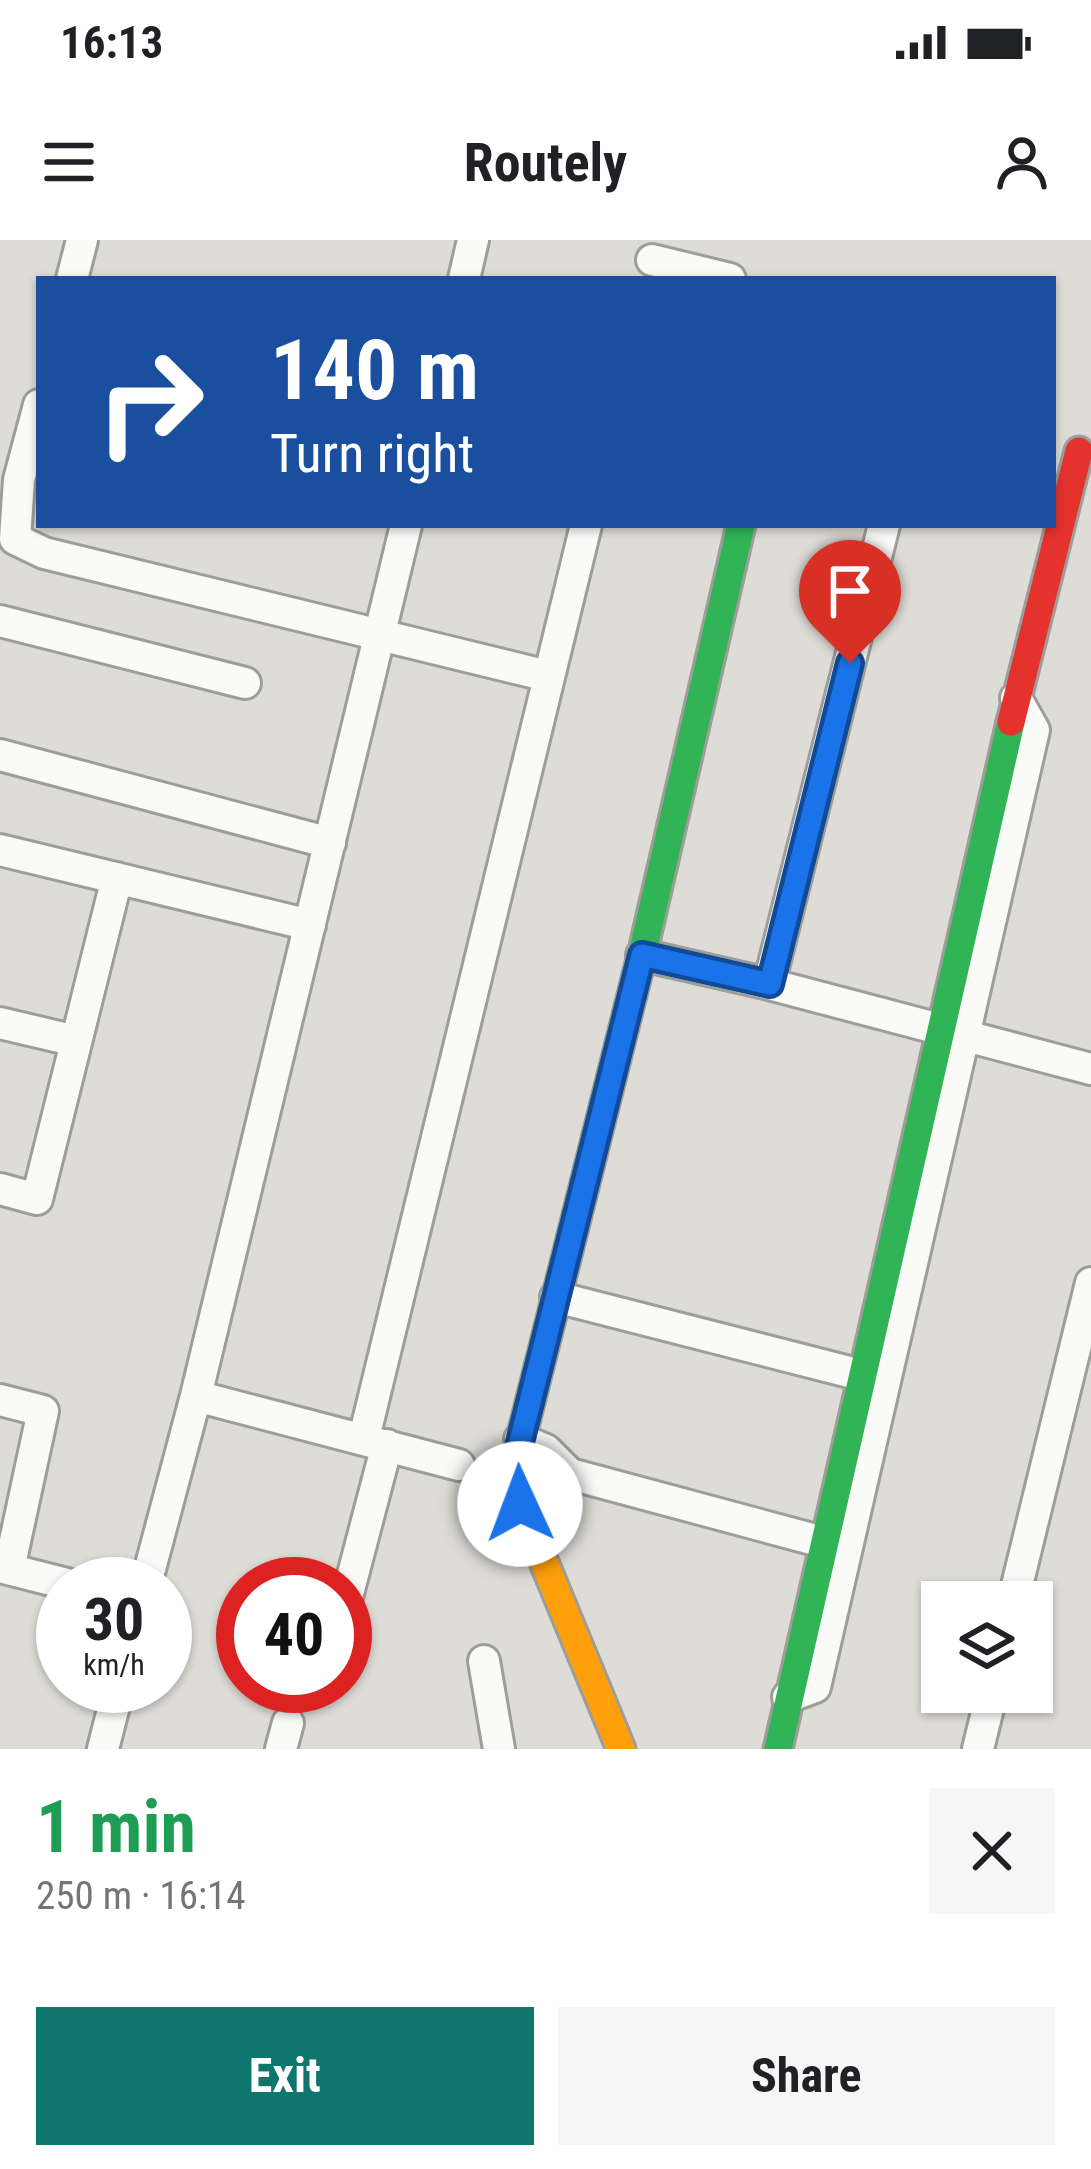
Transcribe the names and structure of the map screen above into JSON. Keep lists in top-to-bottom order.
{
  "page": {
    "status": "16:13",
    "header": "Routely",
    "turn": ["140 m", "Turn right"],
    "speed": "30 km/h",
    "limit": "40",
    "heading": ["1 min", "250 m · 16:14"],
    "buttons": ["Exit", "Share"]
  }
}
